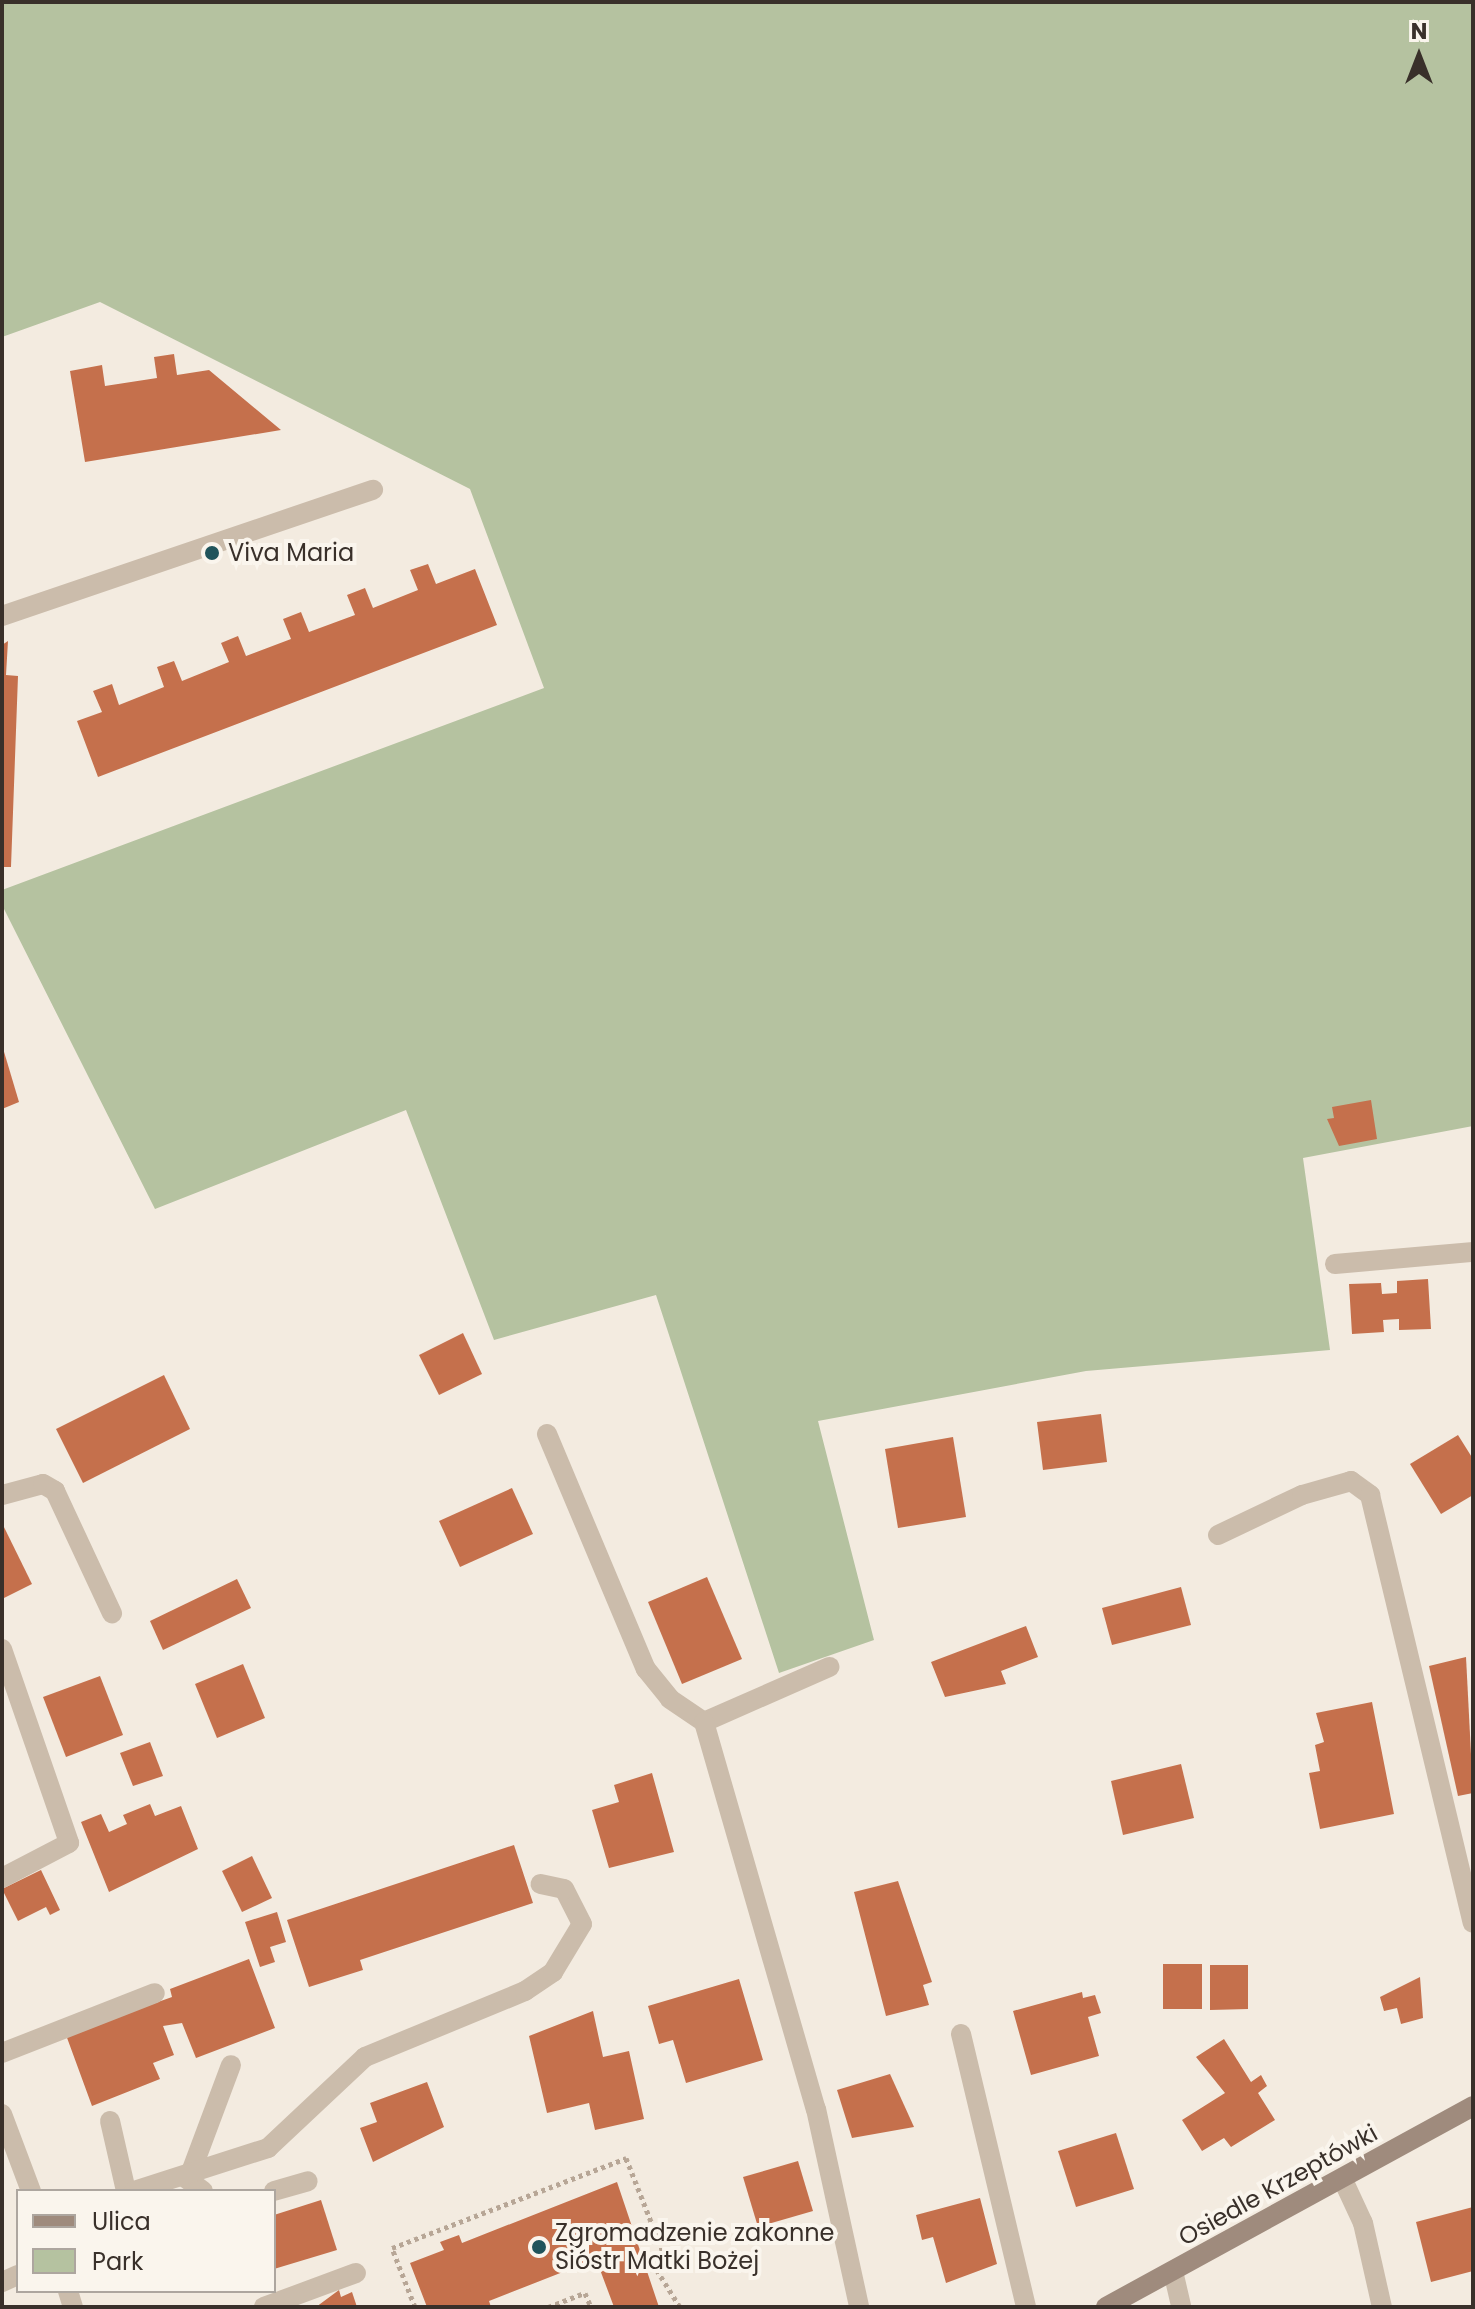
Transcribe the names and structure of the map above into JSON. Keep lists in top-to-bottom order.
{
  "streets": {
    "main road": ["Osiedle Krzeptówki"]
  },
  "places": ["Viva Maria", "Zgromadzenie zakonne Sióstr Matki Bożej"],
  "legend": ["Ulica", "Park"],
  "north": "top"
}
